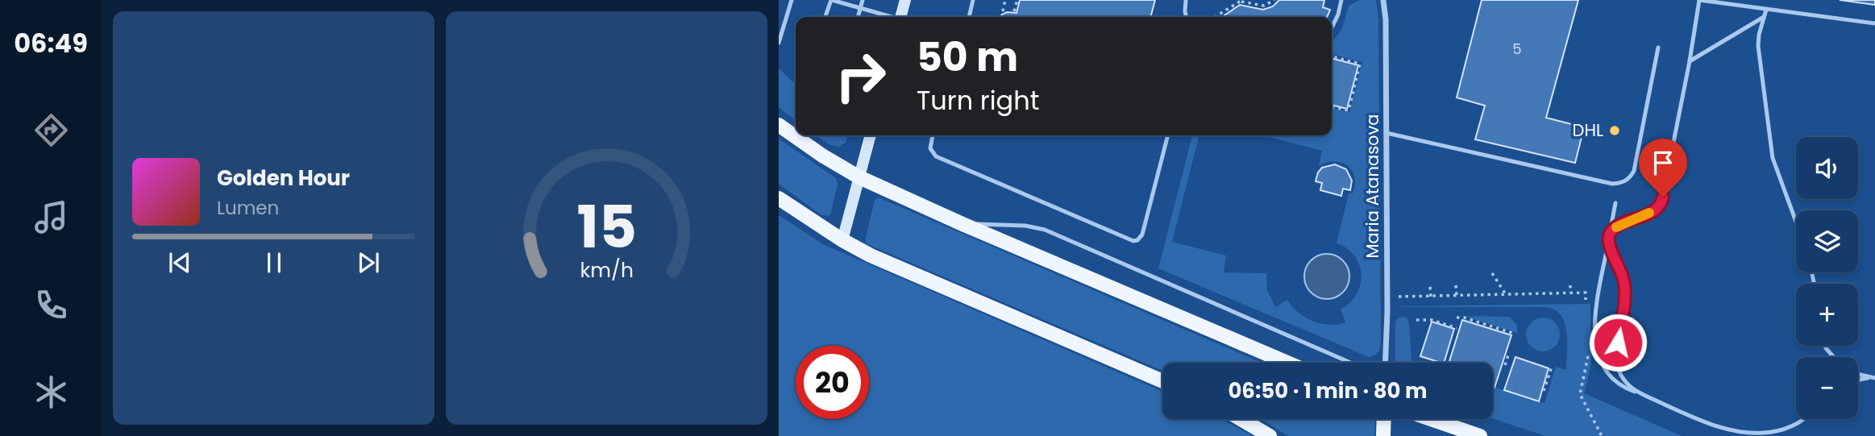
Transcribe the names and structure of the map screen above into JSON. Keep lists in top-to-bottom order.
{
  "streets": {
    "street": ["Maria Atanasova"]
  },
  "places": ["DHL"],
  "house_numbers": ["5"],
  "page": {
    "tabs": "06:49",
    "turn": ["50 m", "Turn right"],
    "map_buttons": ["+", "−"],
    "song": ["Golden Hour", "Lumen"],
    "limit": "20",
    "trip": "06:50 · 1 min · 80 m",
    "gauge": ["15", "km/h"]
  }
}
